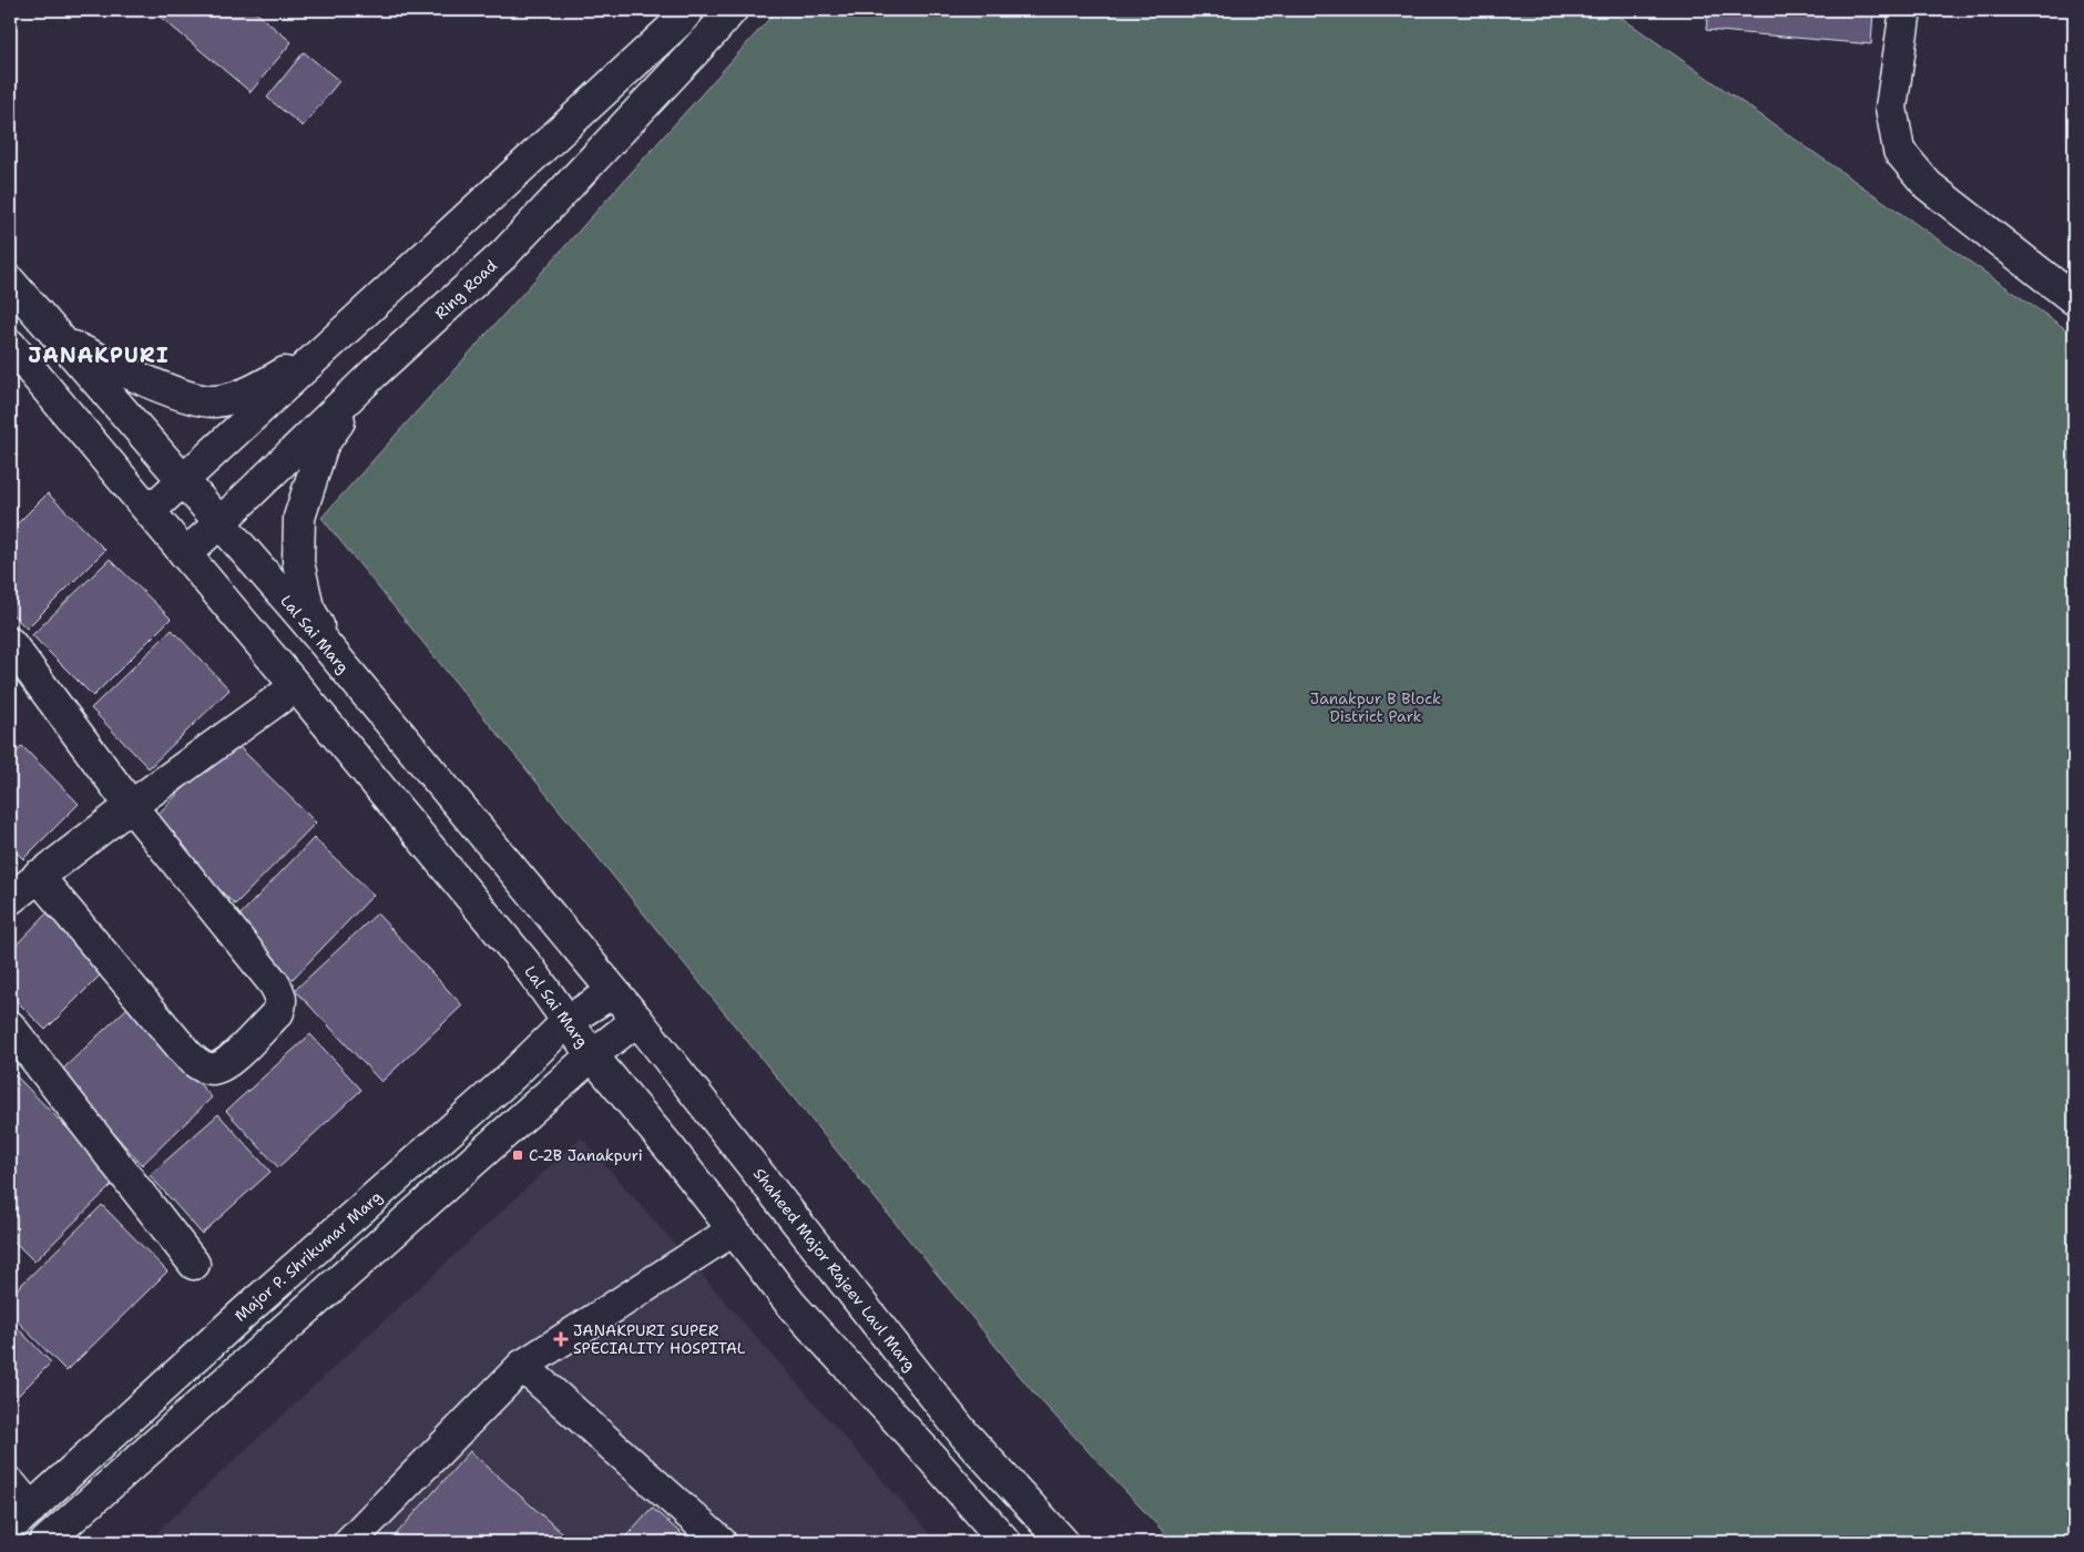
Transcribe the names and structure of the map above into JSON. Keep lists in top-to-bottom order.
{
  "streets": {
    "street": [
      "Ring Road",
      "Lal Sai Marg",
      "Major P. Shrikumar Marg",
      "Shaheed Major Rajeev Laul Marg"
    ]
  },
  "crossings": [
    ["Ring Road", "Lal Sai Marg"],
    ["Lal Sai Marg", "Major P. Shrikumar Marg"],
    ["Lal Sai Marg", "Shaheed Major Rajeev Laul Marg"],
    ["Major P. Shrikumar Marg", "Shaheed Major Rajeev Laul Marg"]
  ],
  "districts": ["JANAKPURI"],
  "parks": ["Janakpur B Block District Park"],
  "places": {
    "transit": ["C-2B Janakpuri"],
    "health": ["JANAKPURI SUPER SPECIALITY HOSPITAL"]
  }
}
